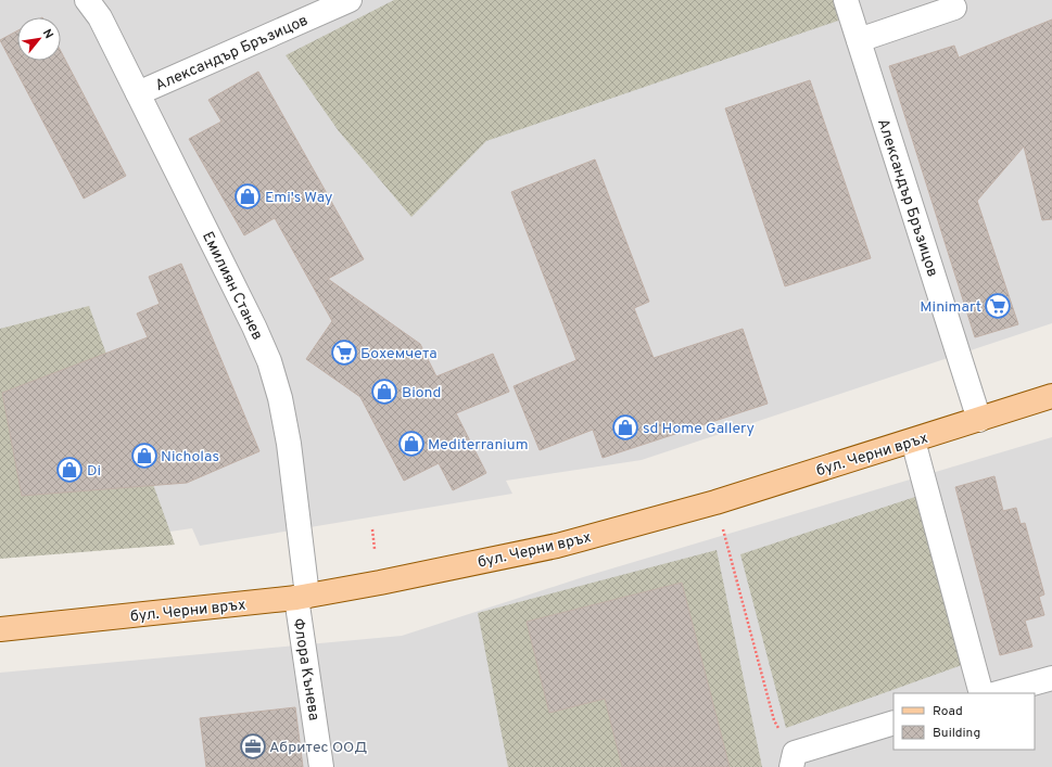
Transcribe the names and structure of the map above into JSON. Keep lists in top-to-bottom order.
{
  "streets": {
    "main road": ["бул. Черни връх"],
    "street": ["Александър Бръзицов", "Емилиян Станев", "Флора Кънева"]
  },
  "crossings": [
    ["Александър Бръзицов", "Емилиян Станев"],
    ["Александър Бръзицов", "бул. Черни връх"],
    ["Емилиян Станев", "бул. Черни връх"],
    ["Емилиян Станев", "Флора Кънева"],
    ["бул. Черни връх", "Флора Кънева"]
  ],
  "places": {
    "shop": [
      "Emi's Way",
      "Biond",
      "sd Home Gallery",
      "Mediterranium",
      "Nicholas",
      "Di"
    ],
    "supermarket": ["Minimart", "Бохемчета"],
    "office": ["Абритес ООД"]
  },
  "legend": ["Road", "Building"],
  "north": "top right"
}
